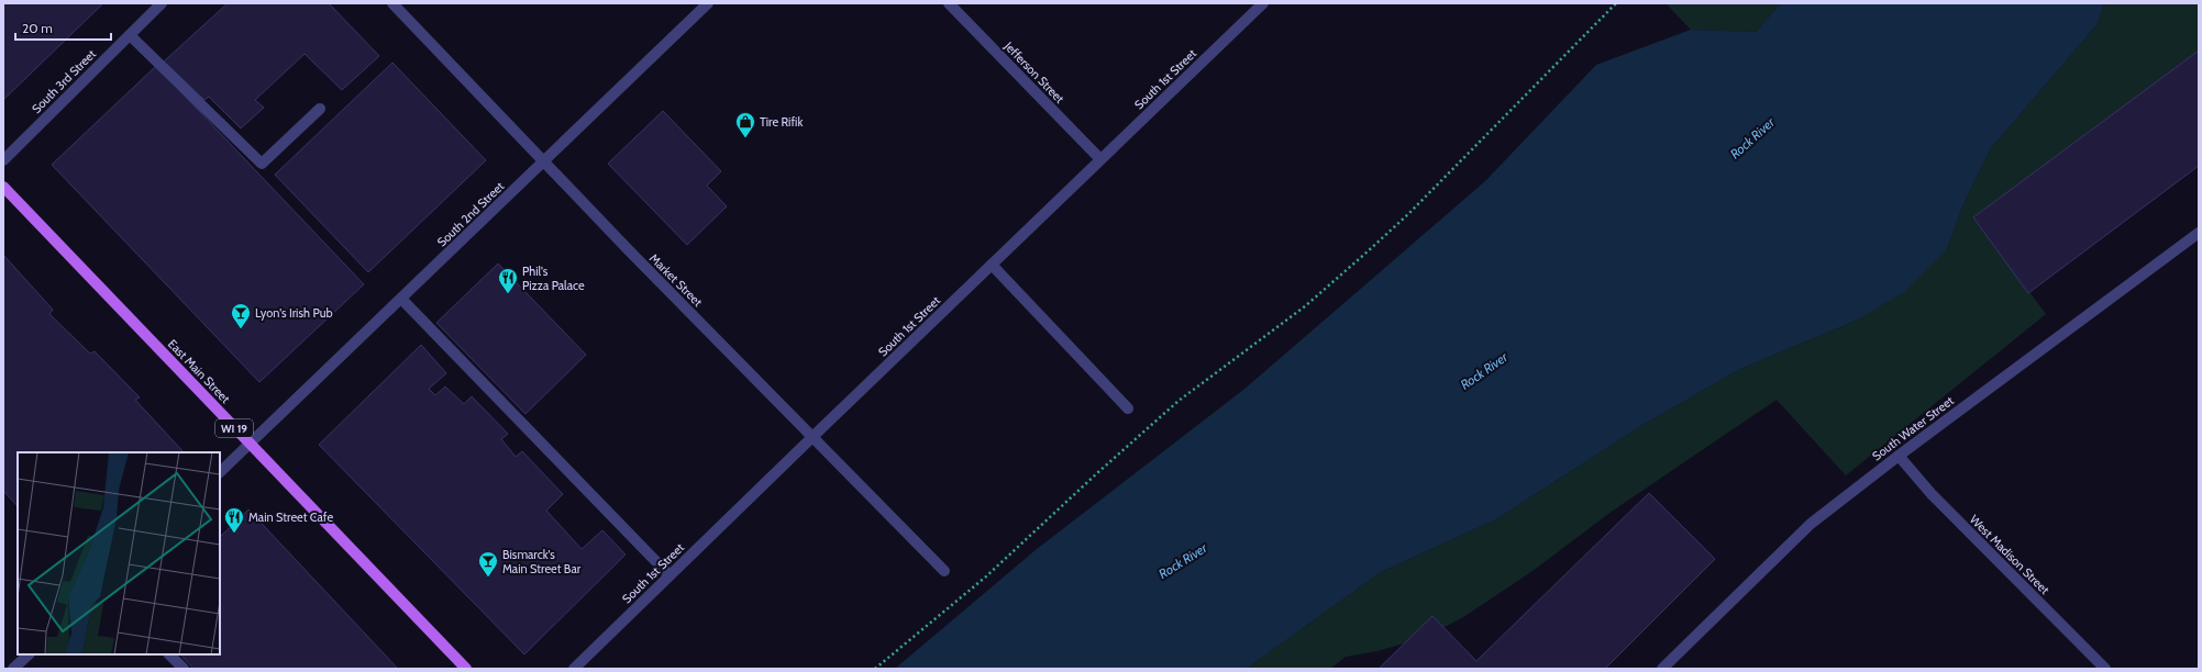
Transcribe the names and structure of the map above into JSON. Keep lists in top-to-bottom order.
{
  "streets": {
    "main road": ["East Main Street", "WI 19"],
    "street": [
      "Jefferson Street",
      "South 1st Street",
      "South 3rd Street",
      "South 2nd Street",
      "Market Street",
      "South Water Street",
      "West Madison Street"
    ]
  },
  "crossings": [
    ["Jefferson Street", "South 1st Street"],
    ["South 1st Street", "Market Street"],
    ["South 2nd Street", "Market Street"],
    ["South 2nd Street", "East Main Street"],
    ["South Water Street", "West Madison Street"]
  ],
  "water": ["Rock River"],
  "places": {
    "shop": ["Tire Rifik"],
    "restaurant": ["Phil's Pizza Palace", "Main Street Cafe"],
    "bar": ["Lyon's Irish Pub", "Bismarck's Main Street Bar"]
  },
  "scale_bar": "20 m"
}
